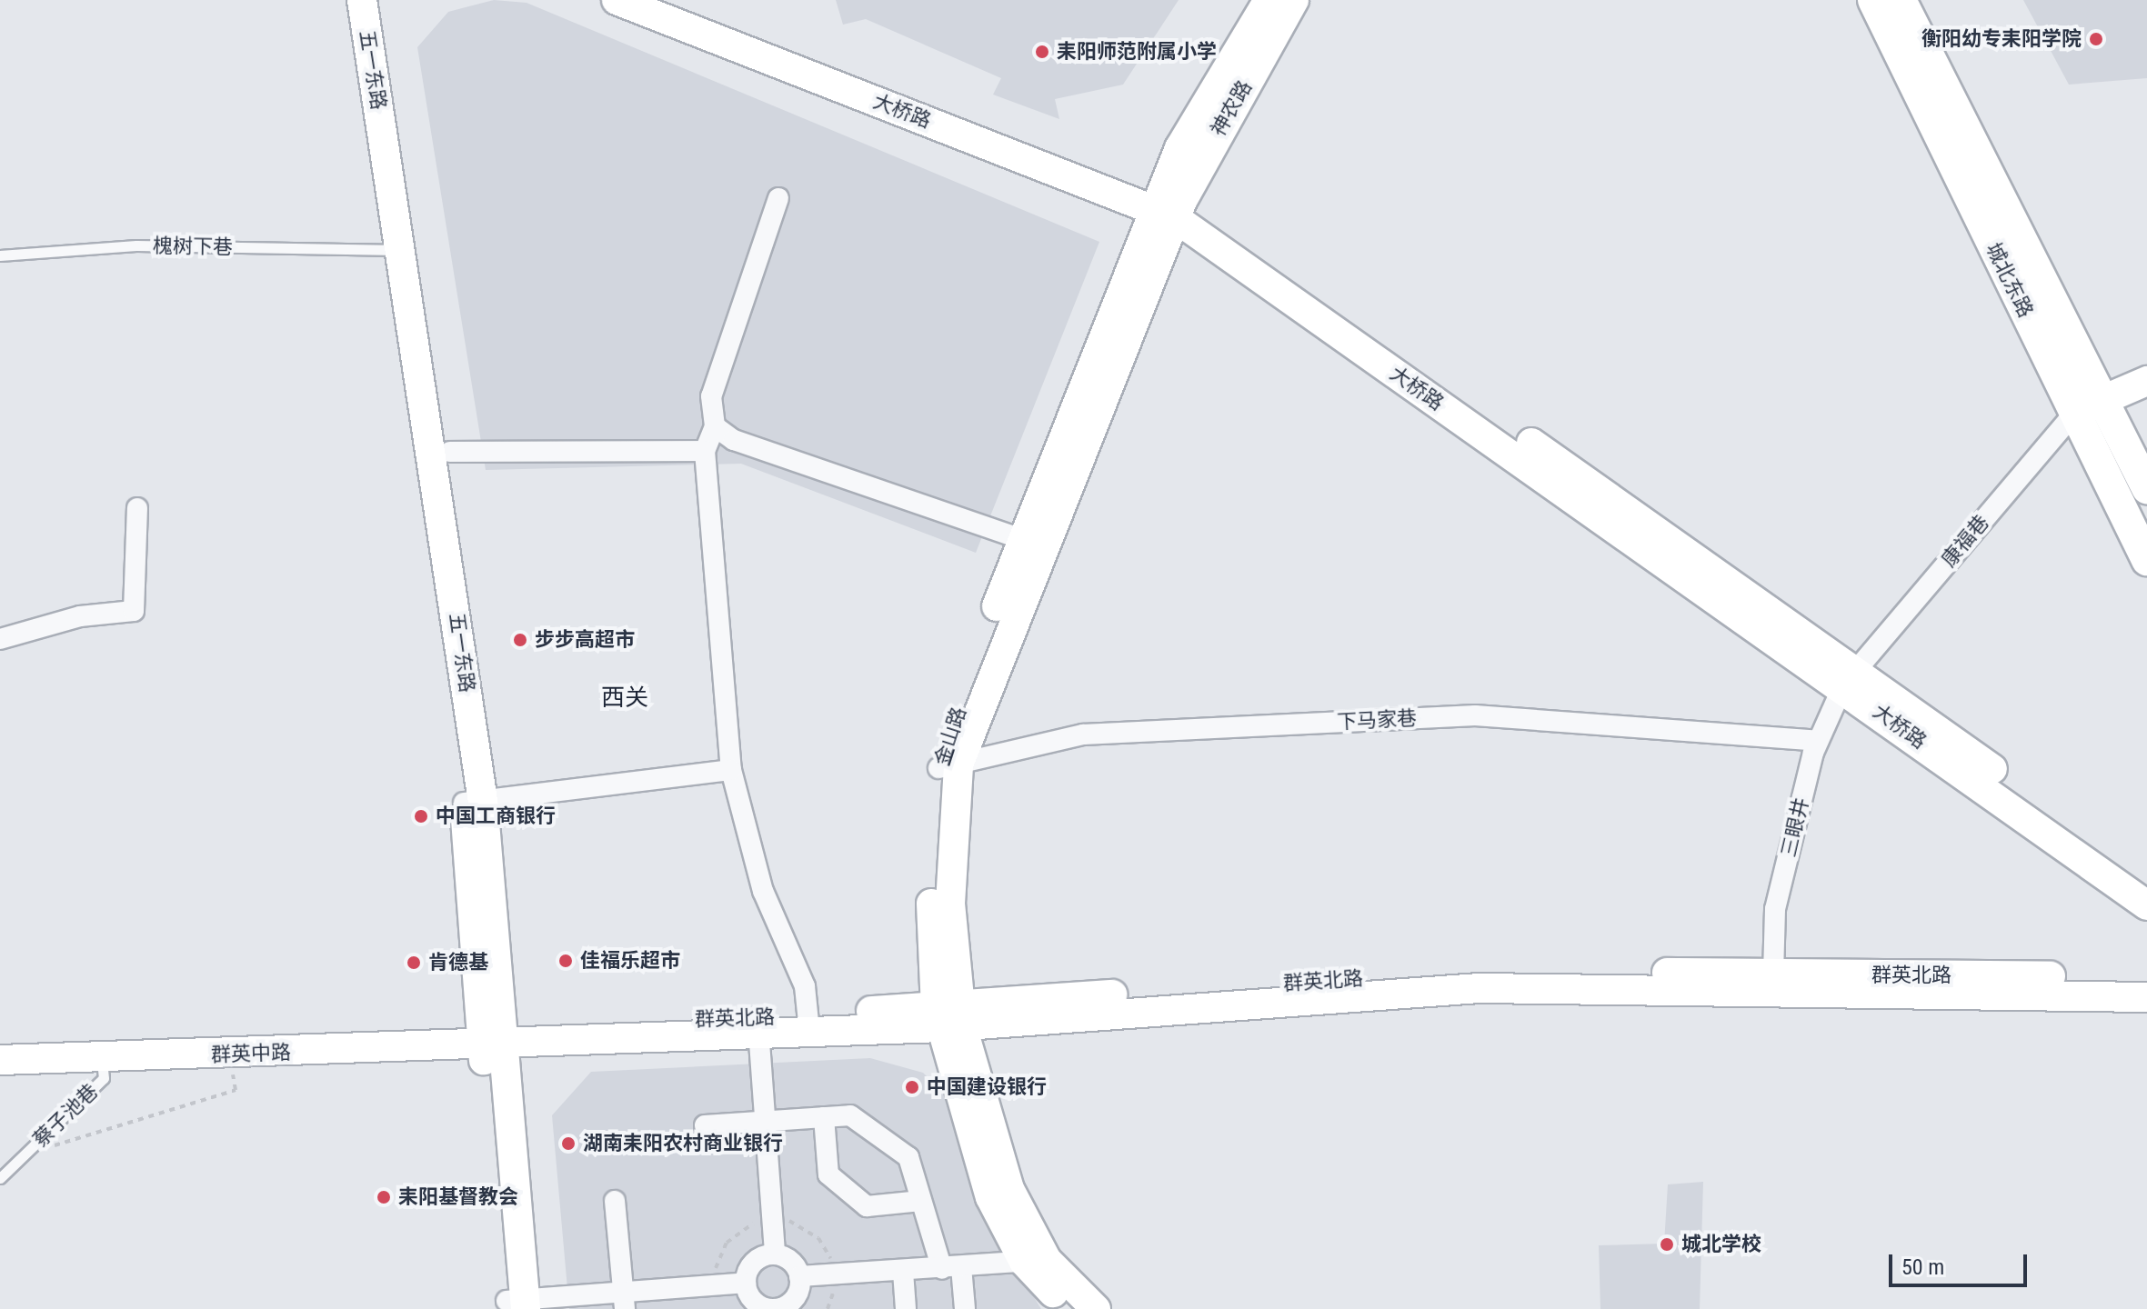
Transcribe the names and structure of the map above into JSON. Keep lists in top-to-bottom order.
{
  "streets": {
    "main road": ["城北东路"],
    "street": [
      "五一东路",
      "神农路",
      "大桥路",
      "康福巷",
      "下马家巷",
      "金山路",
      "三眼井",
      "群英北路",
      "群英中路"
    ],
    "lane": ["槐树下巷", "蔡子池巷"]
  },
  "crossings": [
    ["五一东路", "槐树下巷"],
    ["五一东路", "群英北路"],
    ["五一东路", "群英中路"],
    ["神农路", "大桥路"],
    ["神农路", "金山路"],
    ["大桥路", "康福巷"],
    ["大桥路", "金山路"],
    ["大桥路", "三眼井"],
    ["城北东路", "康福巷"],
    ["康福巷", "三眼井"],
    ["下马家巷", "金山路"],
    ["下马家巷", "三眼井"],
    ["金山路", "群英北路"],
    ["三眼井", "群英北路"],
    ["群英北路", "群英中路"],
    ["群英中路", "蔡子池巷"]
  ],
  "districts": ["西关"],
  "places": [
    "衡阳幼专耒阳学院",
    "耒阳师范附属小学",
    "步步高超市",
    "中国工商银行",
    "佳福乐超市",
    "肯德基",
    "中国建设银行",
    "湖南耒阳农村商业银行",
    "耒阳基督教会",
    "城北学校"
  ],
  "scale_bar": "50 m"
}
